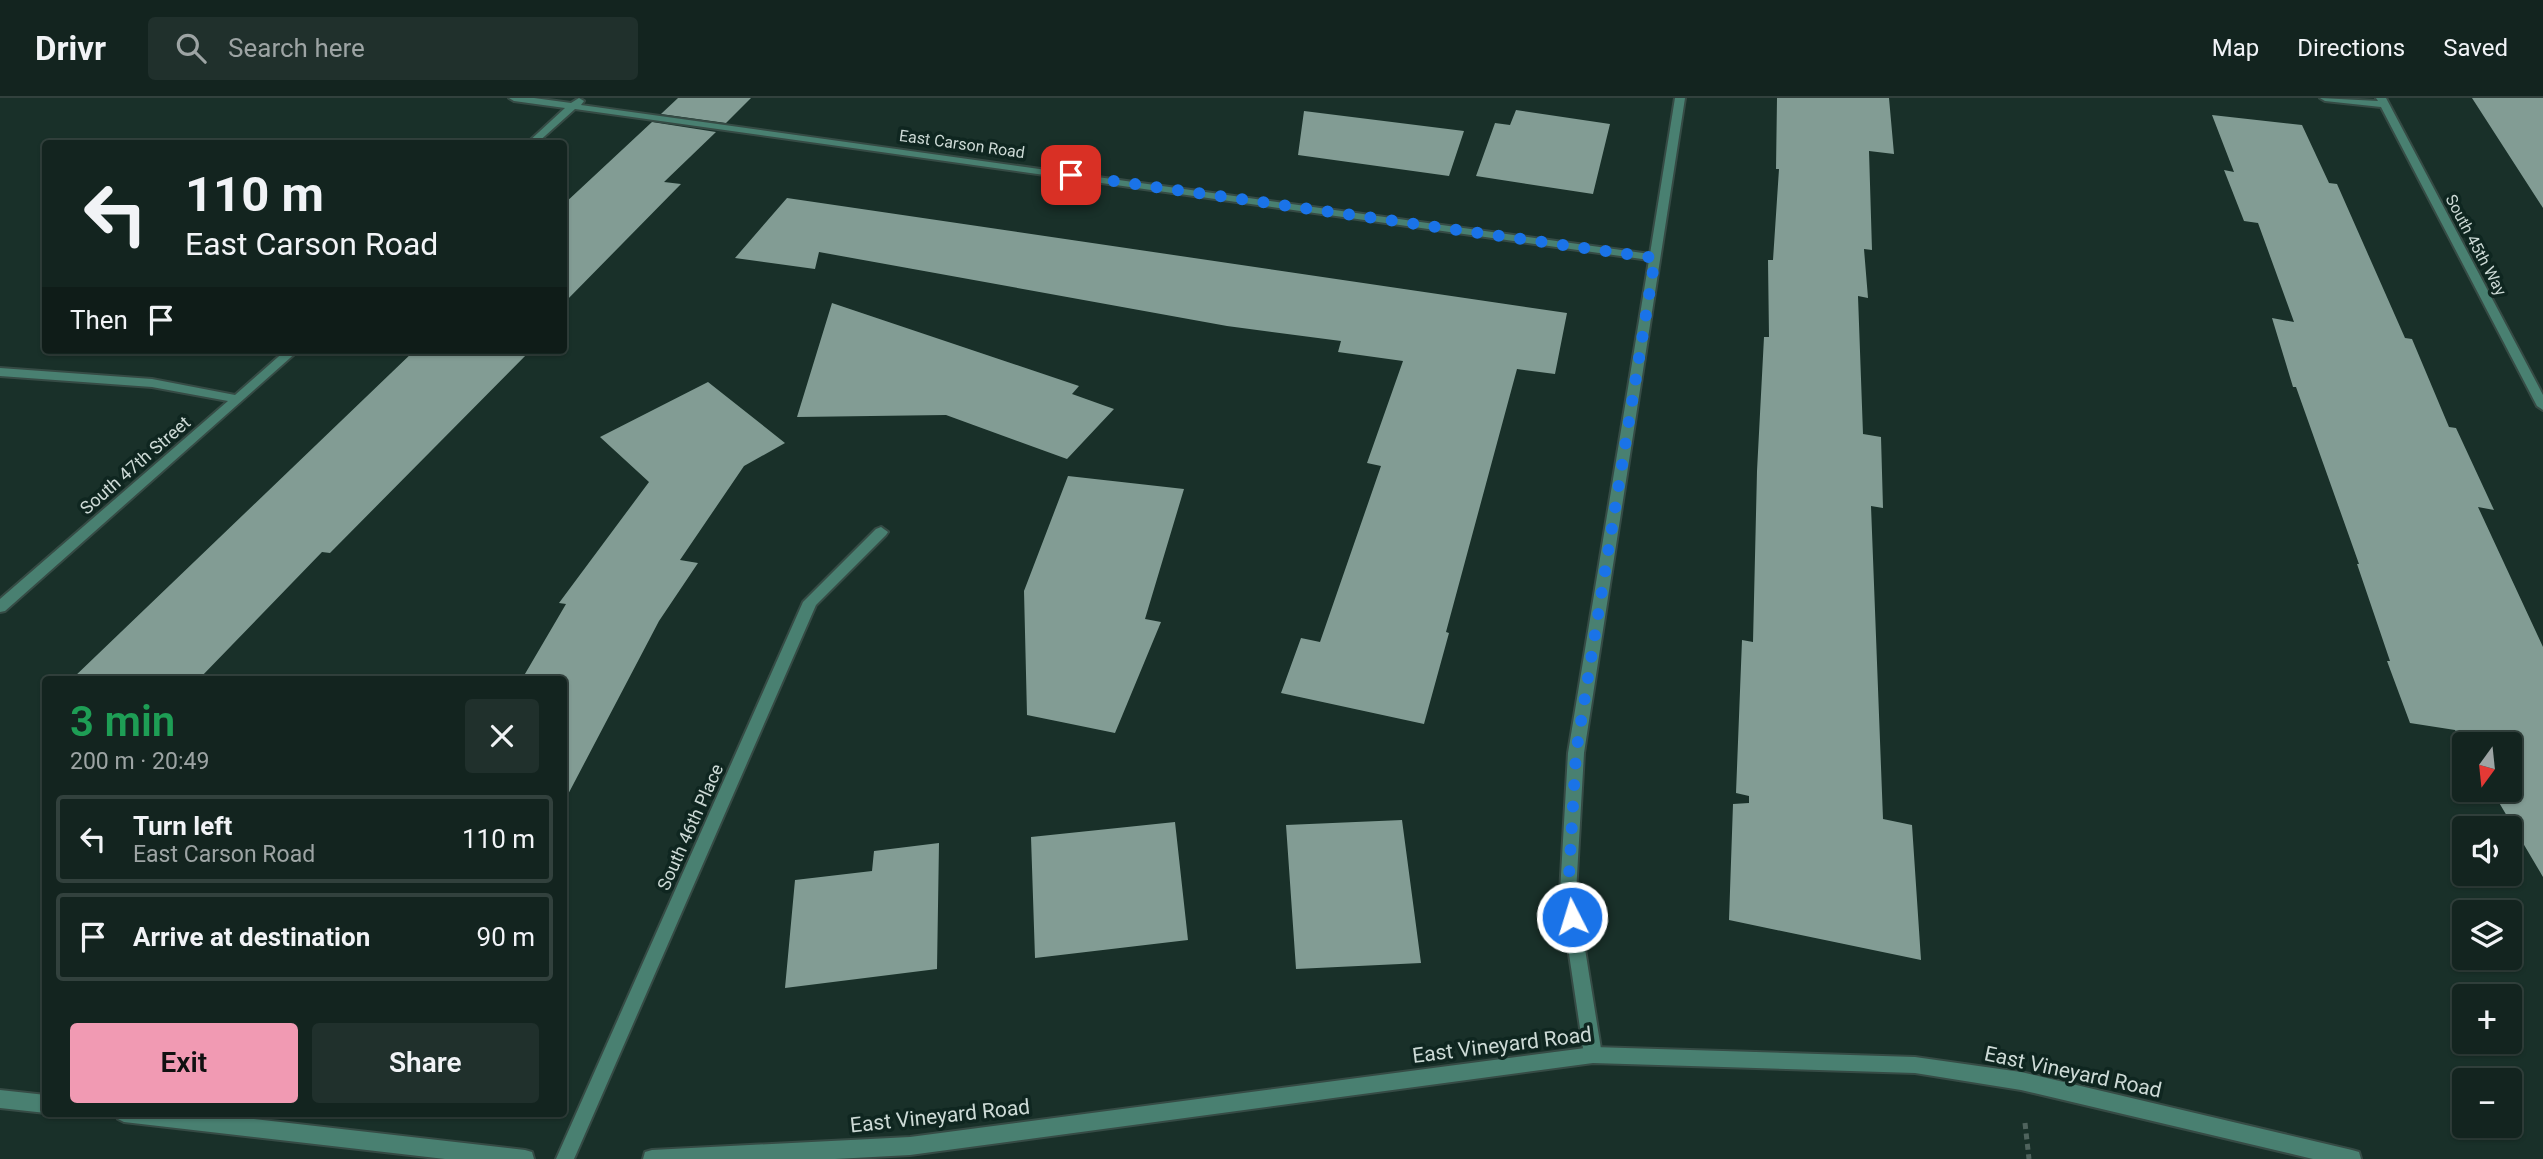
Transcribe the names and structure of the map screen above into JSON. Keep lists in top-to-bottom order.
{
  "streets": {
    "street": [
      "East Carson Road",
      "South 45th Way",
      "South 47th Street",
      "South 46th Place",
      "East Vineyard Road"
    ]
  },
  "north": "bottom",
  "page": {
    "header": "Drivr",
    "search": "Search here",
    "nav": ["Map", "Directions", "Saved"],
    "turn": ["110 m", "East Carson Road"],
    "then": "Then",
    "heading": ["3 min", "200 m · 20:49"],
    "map_buttons": ["+", "−"],
    "list": [
      {
        "name": "Turn left",
        "note": "East Carson Road",
        "value": "110 m"
      },
      {
        "name": "Arrive at destination",
        "value": "90 m"
      }
    ],
    "buttons": ["Exit", "Share"]
  }
}
